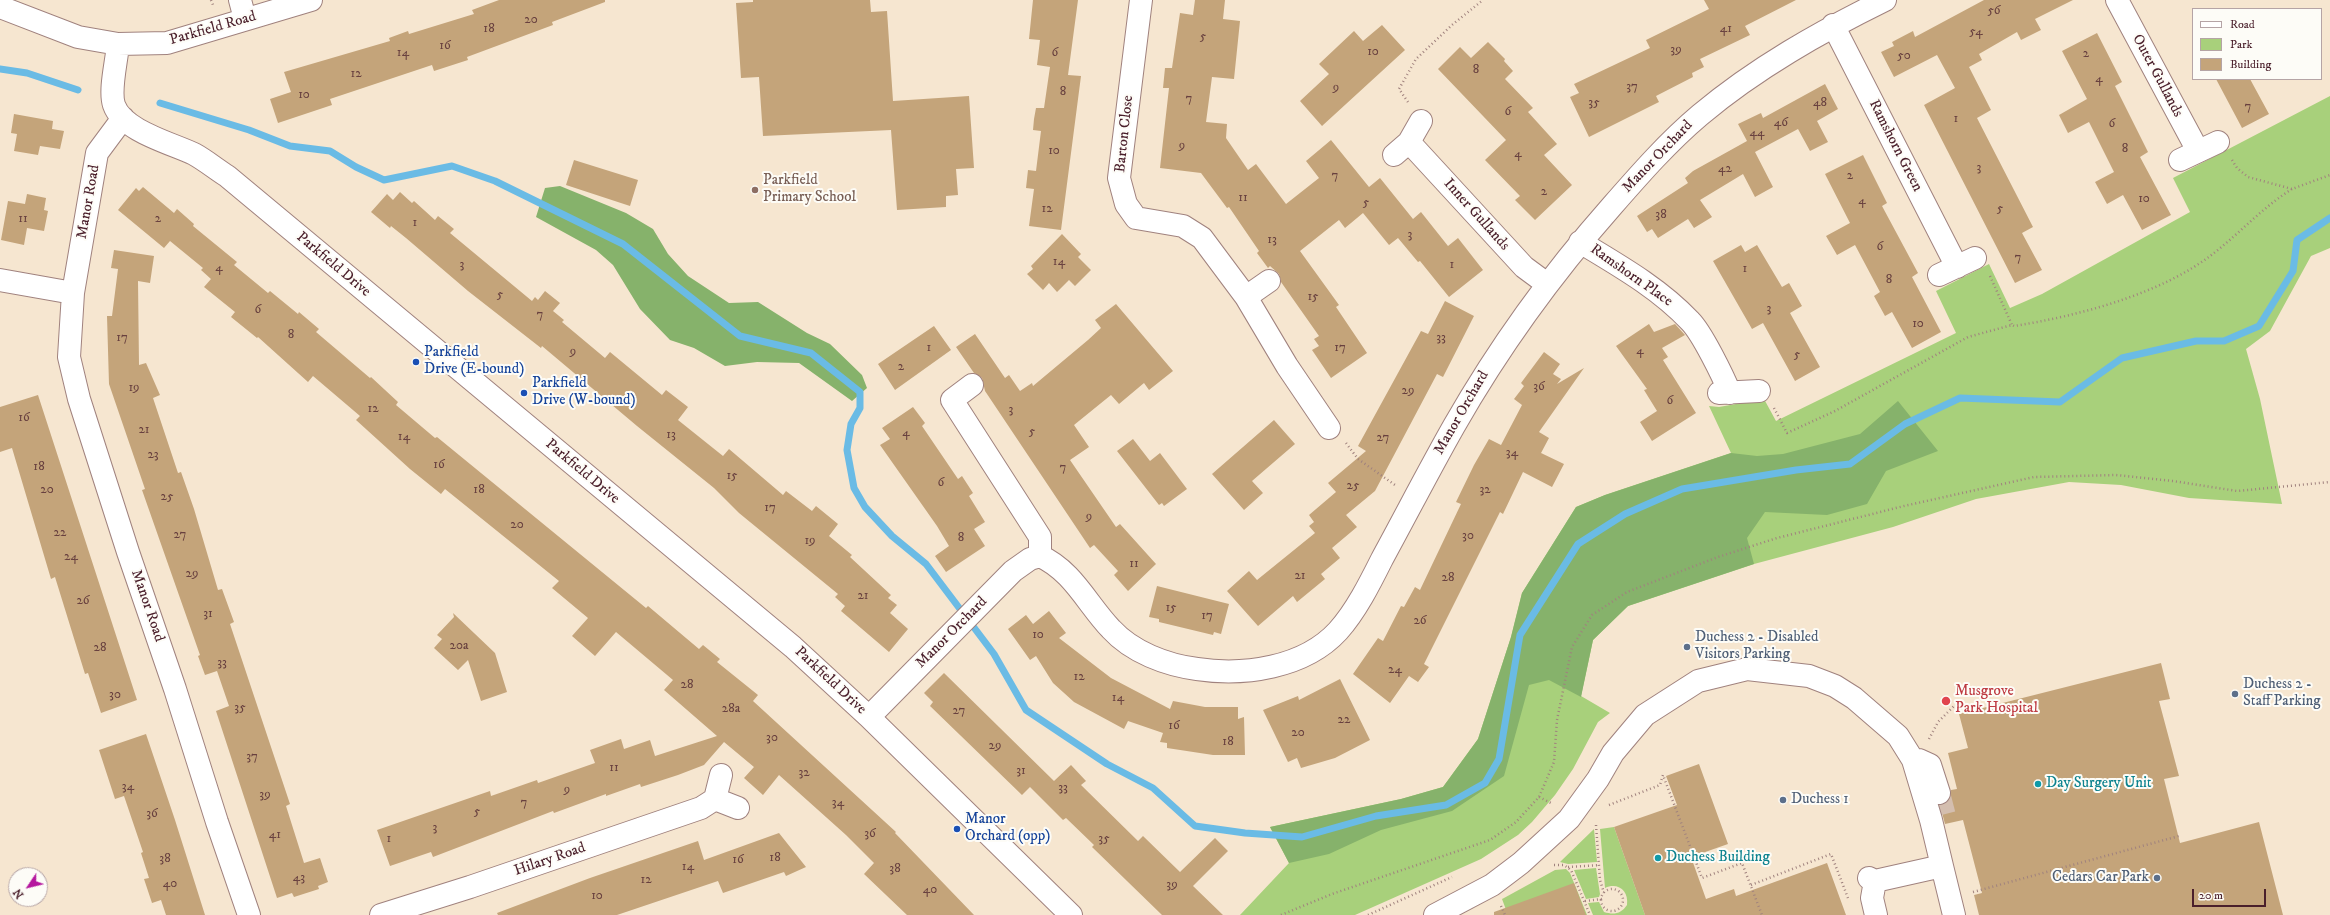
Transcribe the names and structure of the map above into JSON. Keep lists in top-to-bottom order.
{
  "streets": {
    "street": [
      "Parkfield Road",
      "Outer Gullands",
      "Barton Close",
      "Ramshorn Green",
      "Manor Orchard",
      "Manor Road",
      "Inner Gullands",
      "Parkfield Drive",
      "Ramshorn Place",
      "Hilary Road"
    ]
  },
  "crossings": [
    ["Parkfield Road", "Parkfield Drive"],
    ["Ramshorn Green", "Manor Orchard"],
    ["Manor Orchard", "Inner Gullands"],
    ["Manor Orchard", "Parkfield Drive"],
    ["Manor Orchard", "Ramshorn Place"],
    ["Manor Road", "Parkfield Drive"]
  ],
  "places": [
    "Parkfield Primary School",
    "Parkfield Drive (E-bound)",
    "Parkfield Drive (W-bound)",
    "Duchess 2 - Disabled Visitors Parking",
    "Duchess 2 - Staff Parking",
    "Musgrove Park Hospital",
    "Day Surgery Unit",
    "Duchess 1",
    "Manor Orchard (opp)",
    "Duchess Building",
    "Cedars Car Park"
  ],
  "house_numbers": [
    "56",
    "20",
    "18",
    "41",
    "54",
    "5",
    "16",
    "39",
    "10",
    "14",
    "6",
    "2",
    "50",
    "8",
    "12",
    "4",
    "37",
    "9",
    "8",
    "10",
    "7",
    "35",
    "48",
    "7",
    "6",
    "1",
    "46",
    "6",
    "44",
    "9",
    "8",
    "10",
    "4",
    "3",
    "42",
    "7",
    "2",
    "2",
    "11",
    "10",
    "4",
    "5",
    "12",
    "5",
    "38",
    "11",
    "2",
    "1",
    "3",
    "13",
    "6",
    "7",
    "14",
    "3",
    "1",
    "4",
    "1",
    "8",
    "5",
    "15",
    "3",
    "6",
    "7",
    "10",
    "8",
    "17",
    "33",
    "1",
    "17",
    "4",
    "9",
    "5",
    "2",
    "36",
    "19",
    "29",
    "6",
    "12",
    "3",
    "16",
    "21",
    "5",
    "4",
    "13",
    "14",
    "27",
    "34",
    "23",
    "16",
    "18",
    "7",
    "15",
    "6",
    "25",
    "20",
    "18",
    "32",
    "25",
    "17",
    "9",
    "20",
    "22",
    "27",
    "30",
    "8",
    "19",
    "24",
    "11",
    "29",
    "21",
    "28",
    "21",
    "26",
    "15",
    "31",
    "17",
    "26",
    "10",
    "20a",
    "28",
    "33",
    "24",
    "12",
    "28",
    "30",
    "14",
    "35",
    "28a",
    "27",
    "22",
    "16",
    "20",
    "30",
    "18",
    "29",
    "37",
    "11",
    "31",
    "32",
    "34",
    "33",
    "9",
    "39",
    "7",
    "34",
    "5",
    "36",
    "3",
    "36",
    "41",
    "1",
    "35",
    "18",
    "38",
    "16",
    "14",
    "38",
    "43",
    "12",
    "40",
    "39",
    "40",
    "10"
  ],
  "legend": ["Road", "Park", "Building"],
  "scale_bar": "20 m",
  "north": "bottom left"
}
